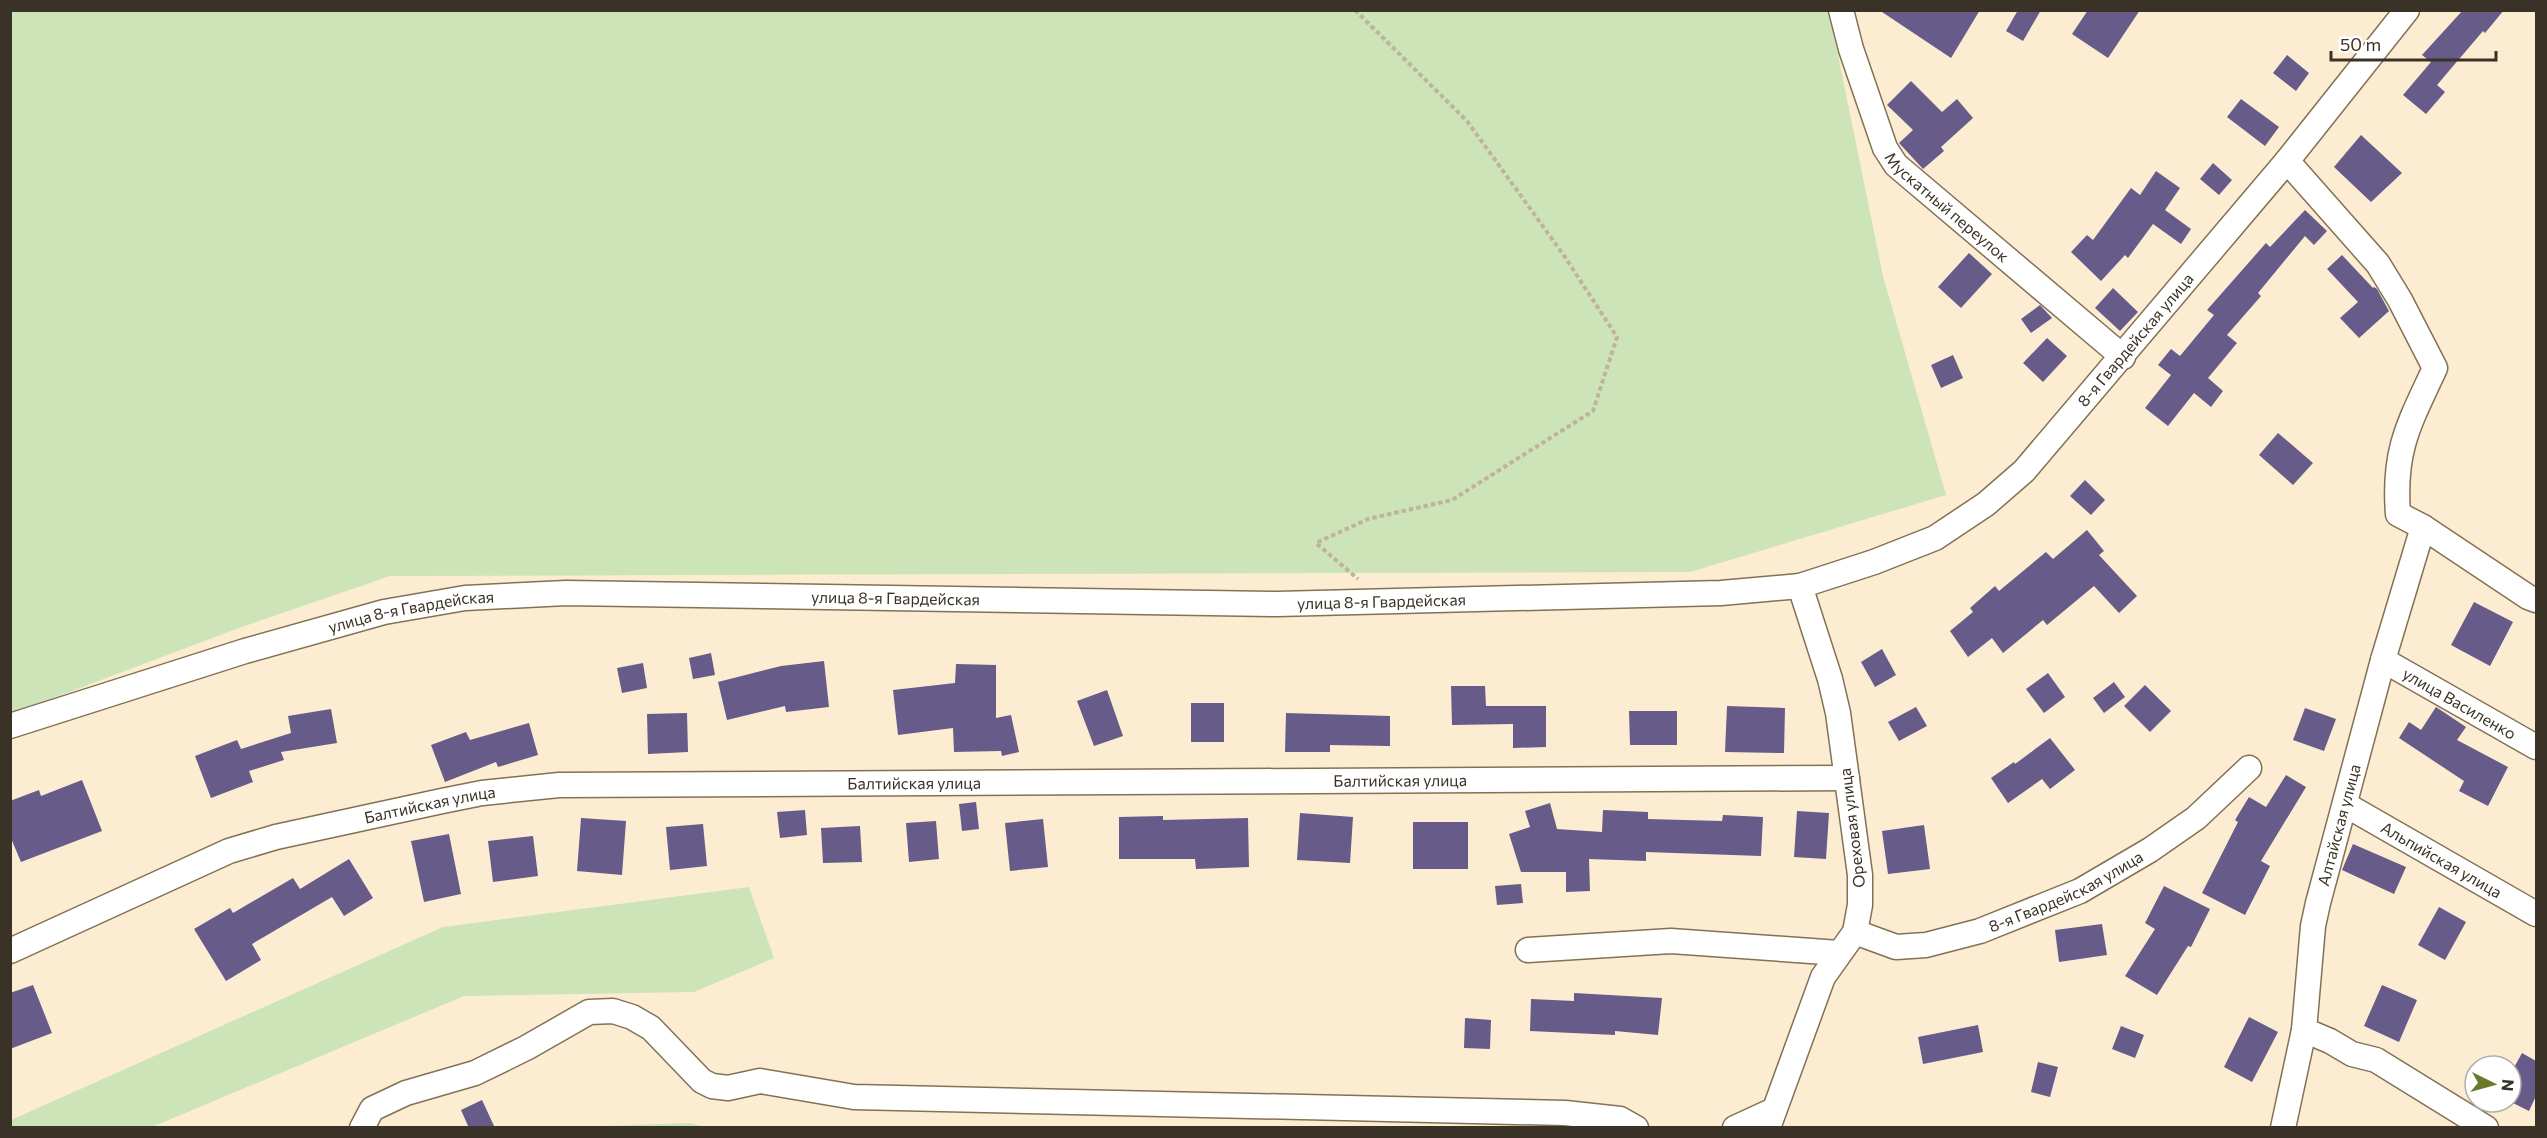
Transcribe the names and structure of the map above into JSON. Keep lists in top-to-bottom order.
{
  "streets": {
    "street": [
      "Мускатный переулок",
      "8-я Гвардейская улица",
      "улица 8-я Гвардейская",
      "улица Василенко",
      "Балтийская улица",
      "Алтайская улица",
      "Ореховая улица",
      "Альпийская улица"
    ]
  },
  "crossings": [
    ["Мускатный переулок", "8-я Гвардейская улица"],
    ["8-я Гвардейская улица", "улица 8-я Гвардейская"],
    ["8-я Гвардейская улица", "Ореховая улица"],
    ["улица 8-я Гвардейская", "Ореховая улица"],
    ["улица Василенко", "Алтайская улица"],
    ["Балтийская улица", "Ореховая улица"],
    ["Алтайская улица", "Альпийская улица"]
  ],
  "scale_bar": "50 m",
  "north": "right"
}
